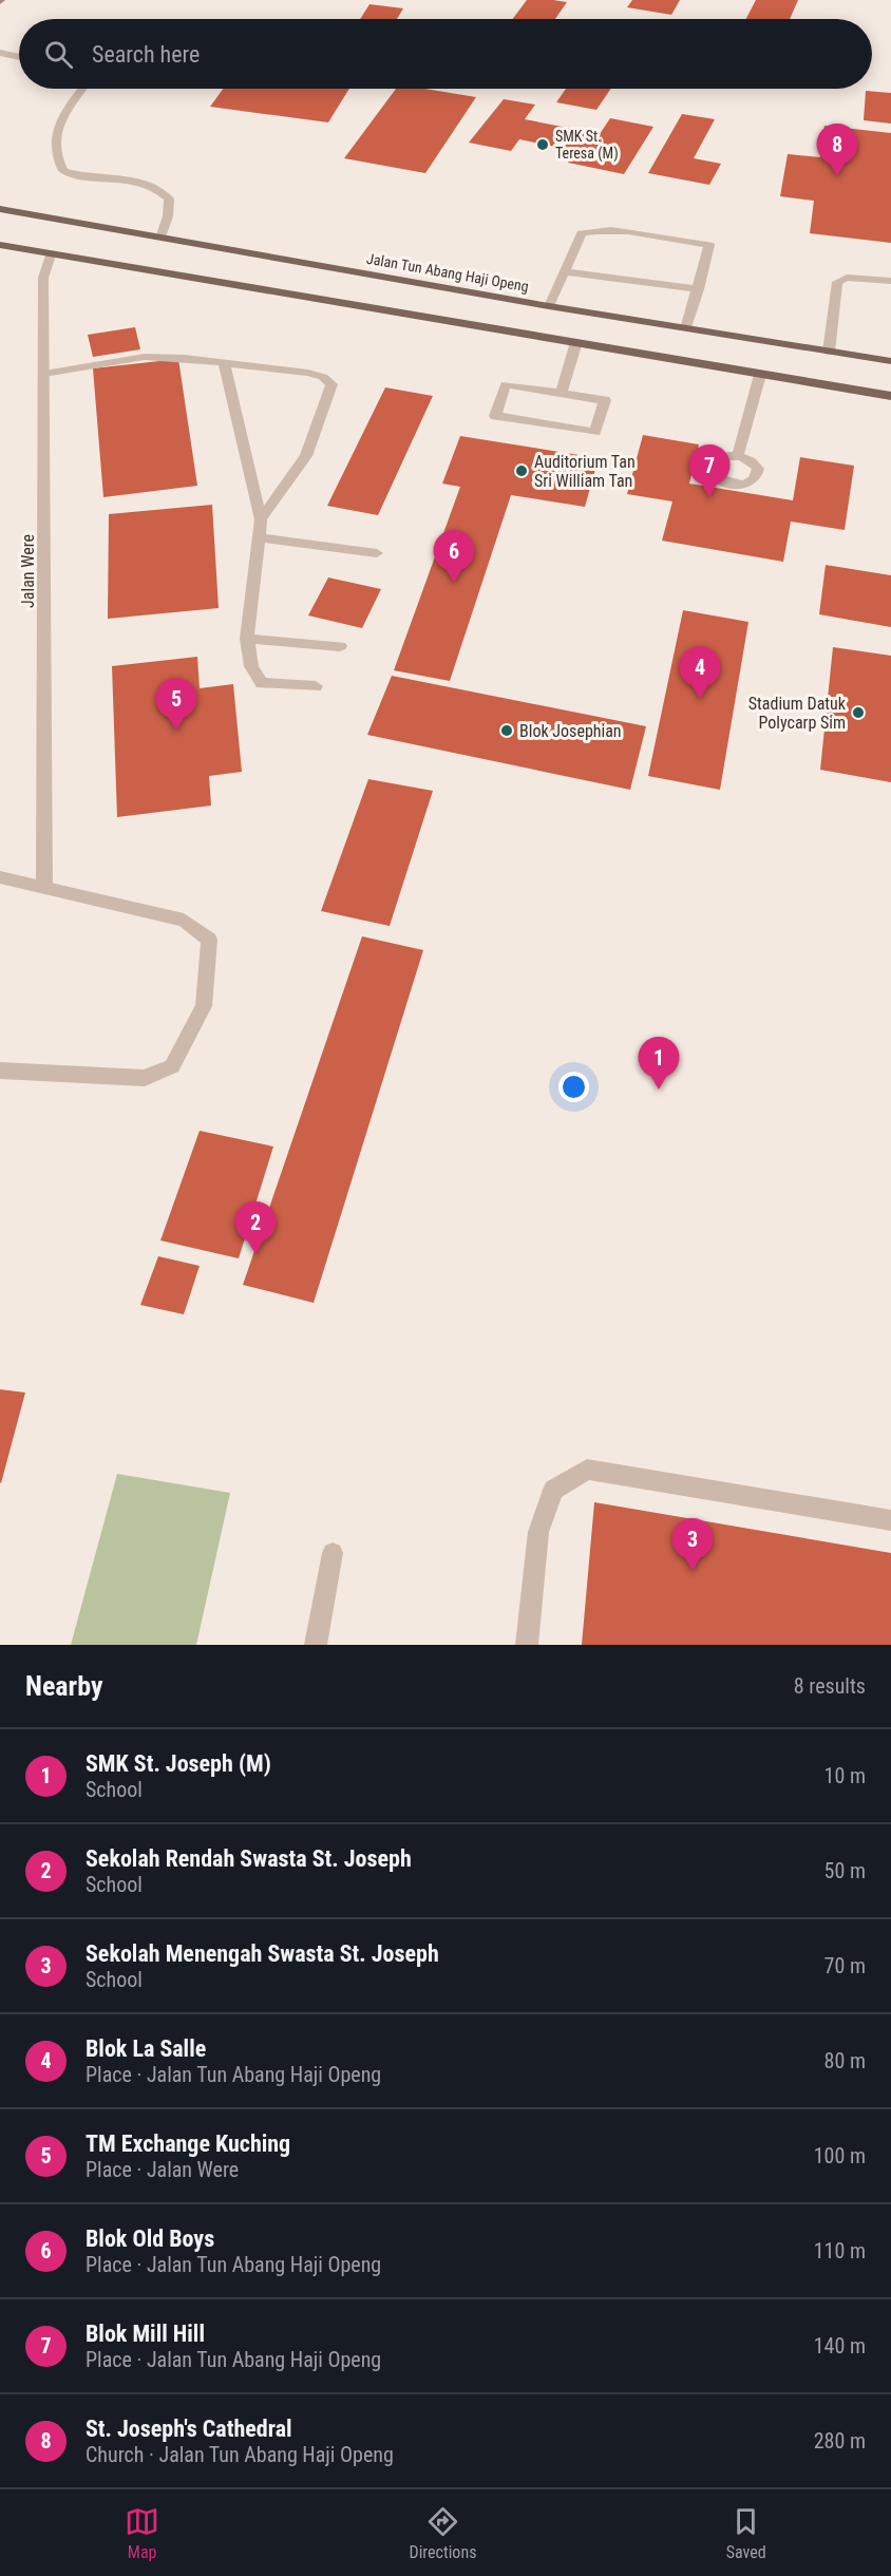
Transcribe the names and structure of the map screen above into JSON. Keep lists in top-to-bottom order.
{
  "streets": {
    "main road": ["Jalan Tun Abang Haji Openg"],
    "street": ["Jalan Were"]
  },
  "places": [
    "SMK St. Teresa (M)",
    "Auditorium Tan Sri William Tan",
    "Stadium Datuk Polycarp Sim",
    "Blok Josephian"
  ],
  "page": {
    "search": "Search here",
    "pins": [
      "8",
      "7",
      "6",
      "4",
      "5",
      "1",
      "2",
      "3"
    ],
    "heading": ["Nearby", "8 results"],
    "list": [
      {
        "mark": "1",
        "name": "SMK St. Joseph (M)",
        "note": "School",
        "value": "10 m"
      },
      {
        "mark": "2",
        "name": "Sekolah Rendah Swasta St. Joseph",
        "note": "School",
        "value": "50 m"
      },
      {
        "mark": "3",
        "name": "Sekolah Menengah Swasta St. Joseph",
        "note": "School",
        "value": "70 m"
      },
      {
        "mark": "4",
        "name": "Blok La Salle",
        "note": "Place · Jalan Tun Abang Haji Openg",
        "value": "80 m"
      },
      {
        "mark": "5",
        "name": "TM Exchange Kuching",
        "note": "Place · Jalan Were",
        "value": "100 m"
      },
      {
        "mark": "6",
        "name": "Blok Old Boys",
        "note": "Place · Jalan Tun Abang Haji Openg",
        "value": "110 m"
      },
      {
        "mark": "7",
        "name": "Blok Mill Hill",
        "note": "Place · Jalan Tun Abang Haji Openg",
        "value": "140 m"
      },
      {
        "mark": "8",
        "name": "St. Joseph's Cathedral",
        "note": "Church · Jalan Tun Abang Haji Openg",
        "value": "280 m"
      }
    ],
    "nav": ["Map", "Directions", "Saved"]
  }
}
